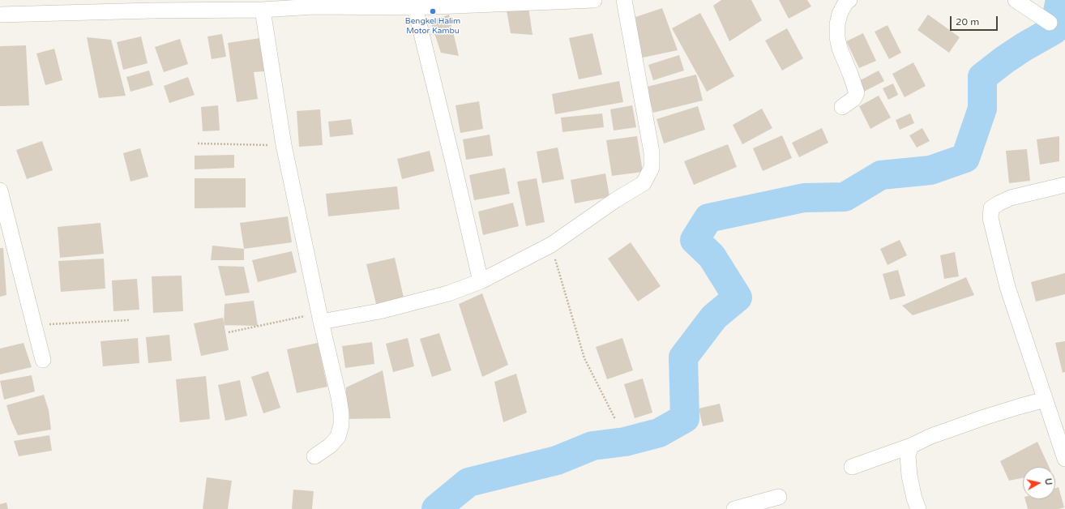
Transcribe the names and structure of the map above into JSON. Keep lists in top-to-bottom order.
{
  "places": ["Bengkel Halim Motor Kambu"],
  "scale_bar": "20 m",
  "north": "right"
}
